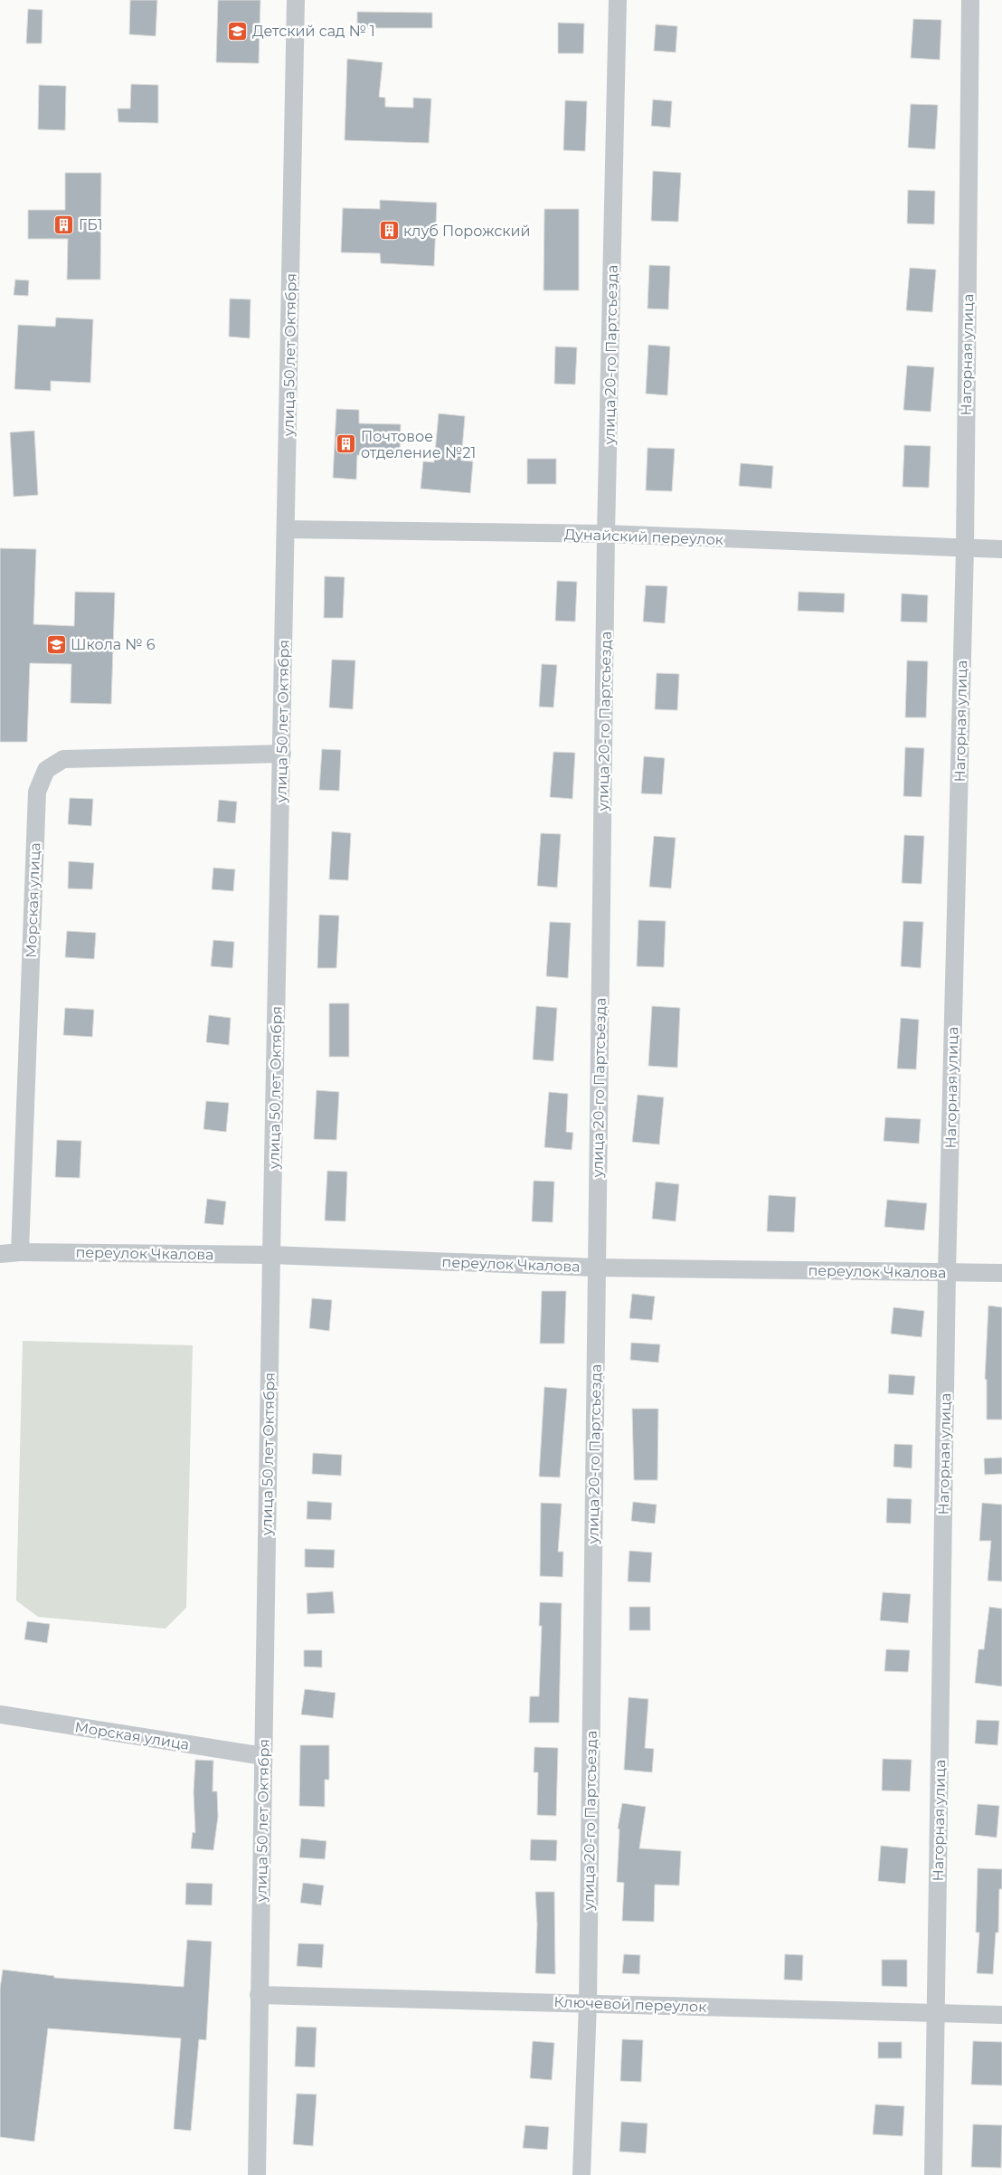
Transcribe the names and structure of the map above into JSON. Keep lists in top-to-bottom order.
{
  "streets": {
    "street": [
      "улица 50 лет Октября",
      "улица 20-го Партсъезда",
      "Нагорная улица",
      "Дунайский переулок",
      "Морская улица",
      "переулок Чкалова",
      "Ключевой переулок"
    ]
  },
  "crossings": [
    ["улица 50 лет Октября", "Дунайский переулок"],
    ["улица 50 лет Октября", "Морская улица"],
    ["улица 50 лет Октября", "переулок Чкалова"],
    ["улица 50 лет Октября", "Ключевой переулок"],
    ["улица 20-го Партсъезда", "Дунайский переулок"],
    ["улица 20-го Партсъезда", "переулок Чкалова"],
    ["улица 20-го Партсъезда", "Ключевой переулок"],
    ["Нагорная улица", "Дунайский переулок"],
    ["Нагорная улица", "переулок Чкалова"],
    ["Нагорная улица", "Ключевой переулок"],
    ["Морская улица", "переулок Чкалова"]
  ],
  "places": {
    "school or university": ["Детский сад № 1", "Школа № 6"],
    "building": ["ГБ1", "клуб Порожский", "Почтовое отделение №21"]
  }
}
